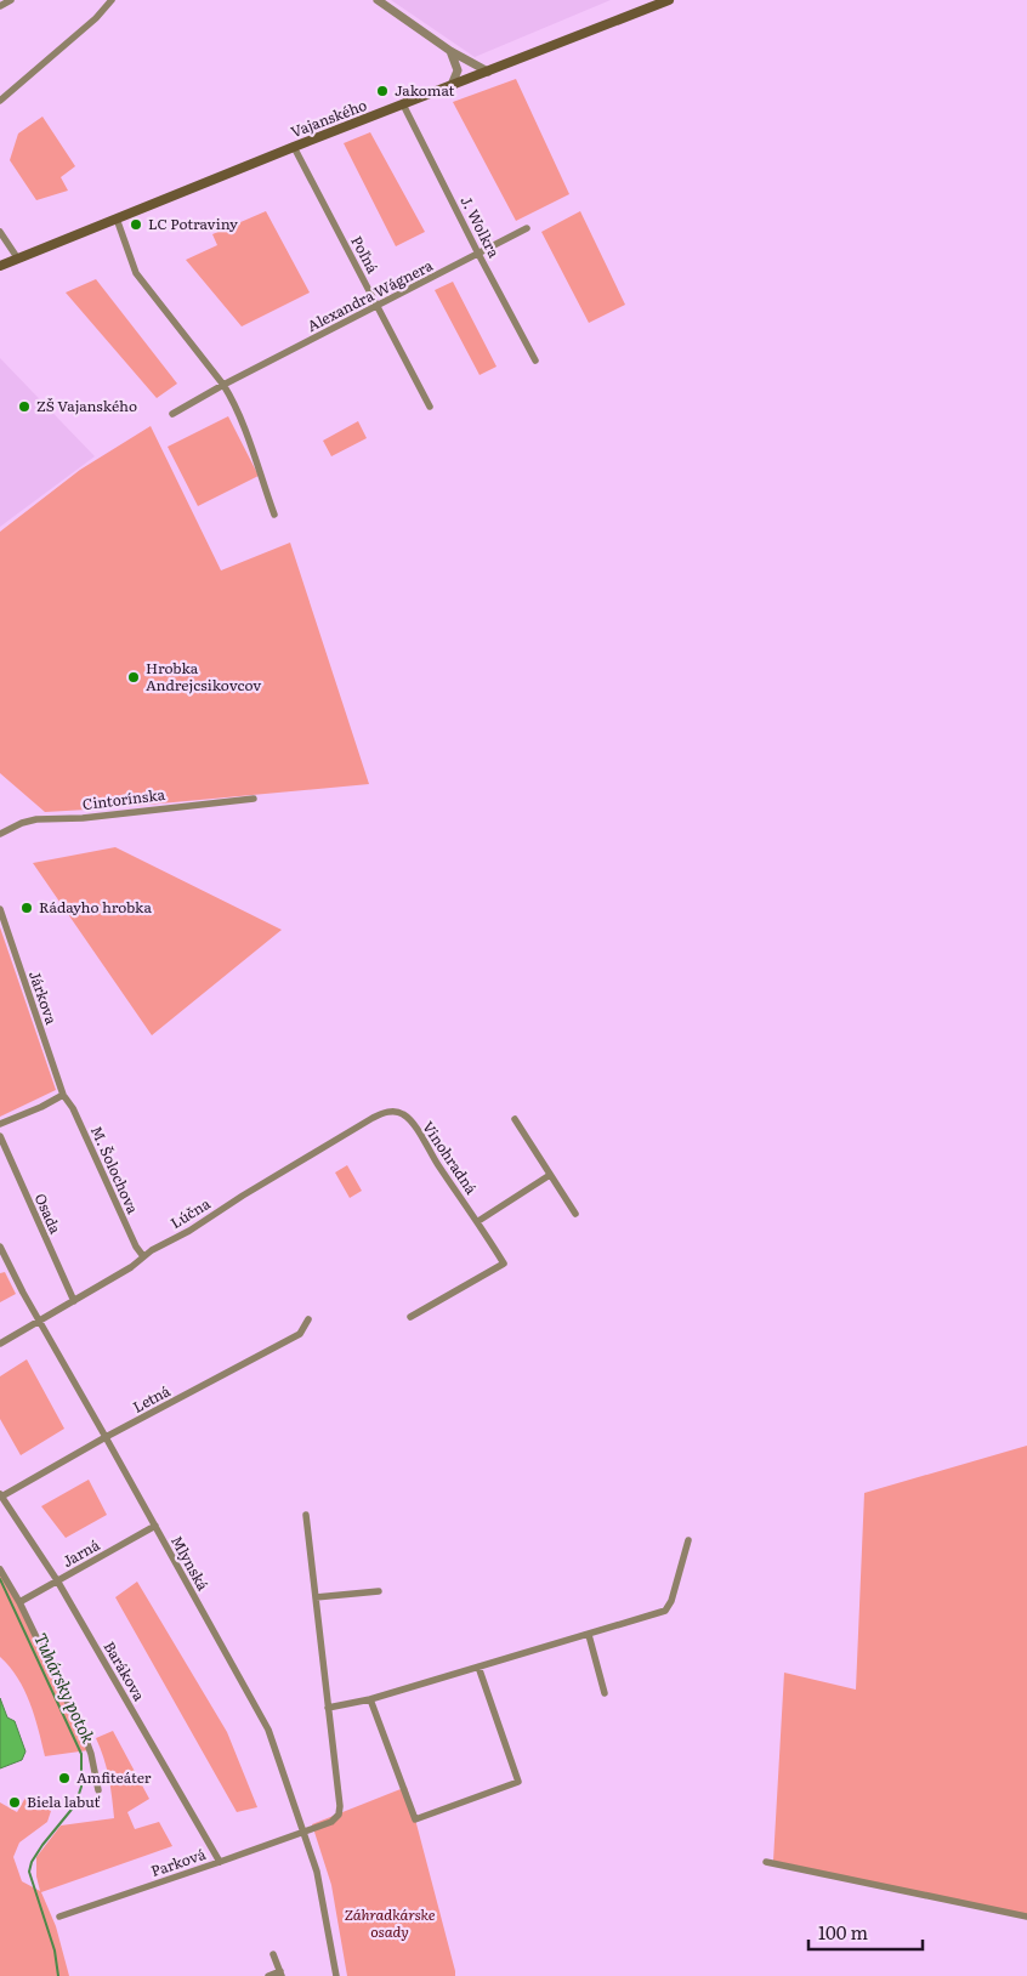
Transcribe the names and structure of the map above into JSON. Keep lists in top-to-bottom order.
{
  "streets": {
    "main road": ["Vajanského"],
    "street": [
      "J. Wolkra",
      "Poľná",
      "Alexandra Wágnera",
      "Cintorínska",
      "Járkova",
      "Vinohradná",
      "M. Šolochova",
      "Osada",
      "Lúčna",
      "Letná",
      "Jarná",
      "Mlynská",
      "Barákova",
      "Parková"
    ]
  },
  "crossings": [
    ["Vajanského", "J. Wolkra"],
    ["Vajanského", "Poľná"],
    ["J. Wolkra", "Alexandra Wágnera"],
    ["Poľná", "Alexandra Wágnera"],
    ["Járkova", "M. Šolochova"],
    ["Vinohradná", "Lúčna"],
    ["M. Šolochova", "Lúčna"],
    ["Osada", "Lúčna"],
    ["Lúčna", "Mlynská"],
    ["Letná", "Mlynská"],
    ["Letná", "Barákova"],
    ["Jarná", "Mlynská"],
    ["Jarná", "Barákova"],
    ["Mlynská", "Parková"],
    ["Barákova", "Parková"]
  ],
  "water": ["Tuhársky potok"],
  "parks": ["Záhradkárske osady"],
  "places": [
    "Jakomat",
    "LC Potraviny",
    "ZŠ Vajanského",
    "Hrobka Andrejcsikovcov",
    "Rádayho hrobka",
    "Amfiteáter",
    "Biela labuť"
  ],
  "scale_bar": "100 m"
}
